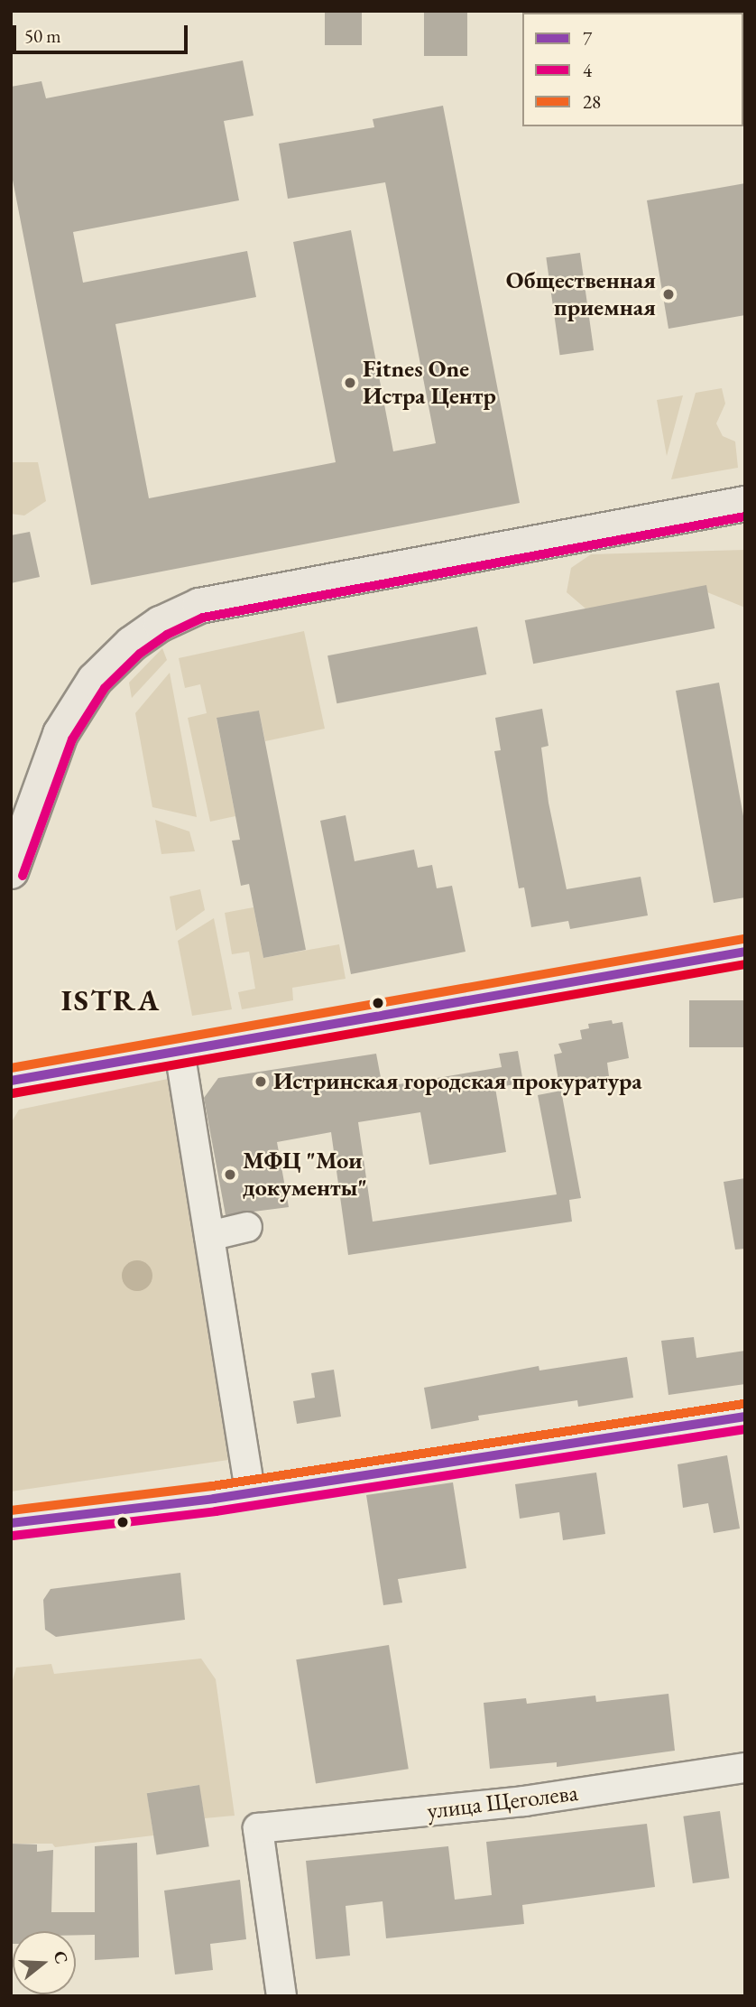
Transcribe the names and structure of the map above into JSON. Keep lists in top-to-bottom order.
{
  "streets": {
    "street": ["улица Щеголева"]
  },
  "districts": ["ISTRA"],
  "places": [
    "Общественная приемная",
    "Fitnes One Истра Центр",
    "Истринская городская прокуратура",
    "МФЦ \"Мои документы\""
  ],
  "lines": ["transit line 4", "transit line 28", "transit line 7"],
  "legend": ["7", "4", "28"],
  "scale_bar": "50 m",
  "north": "right"
}
